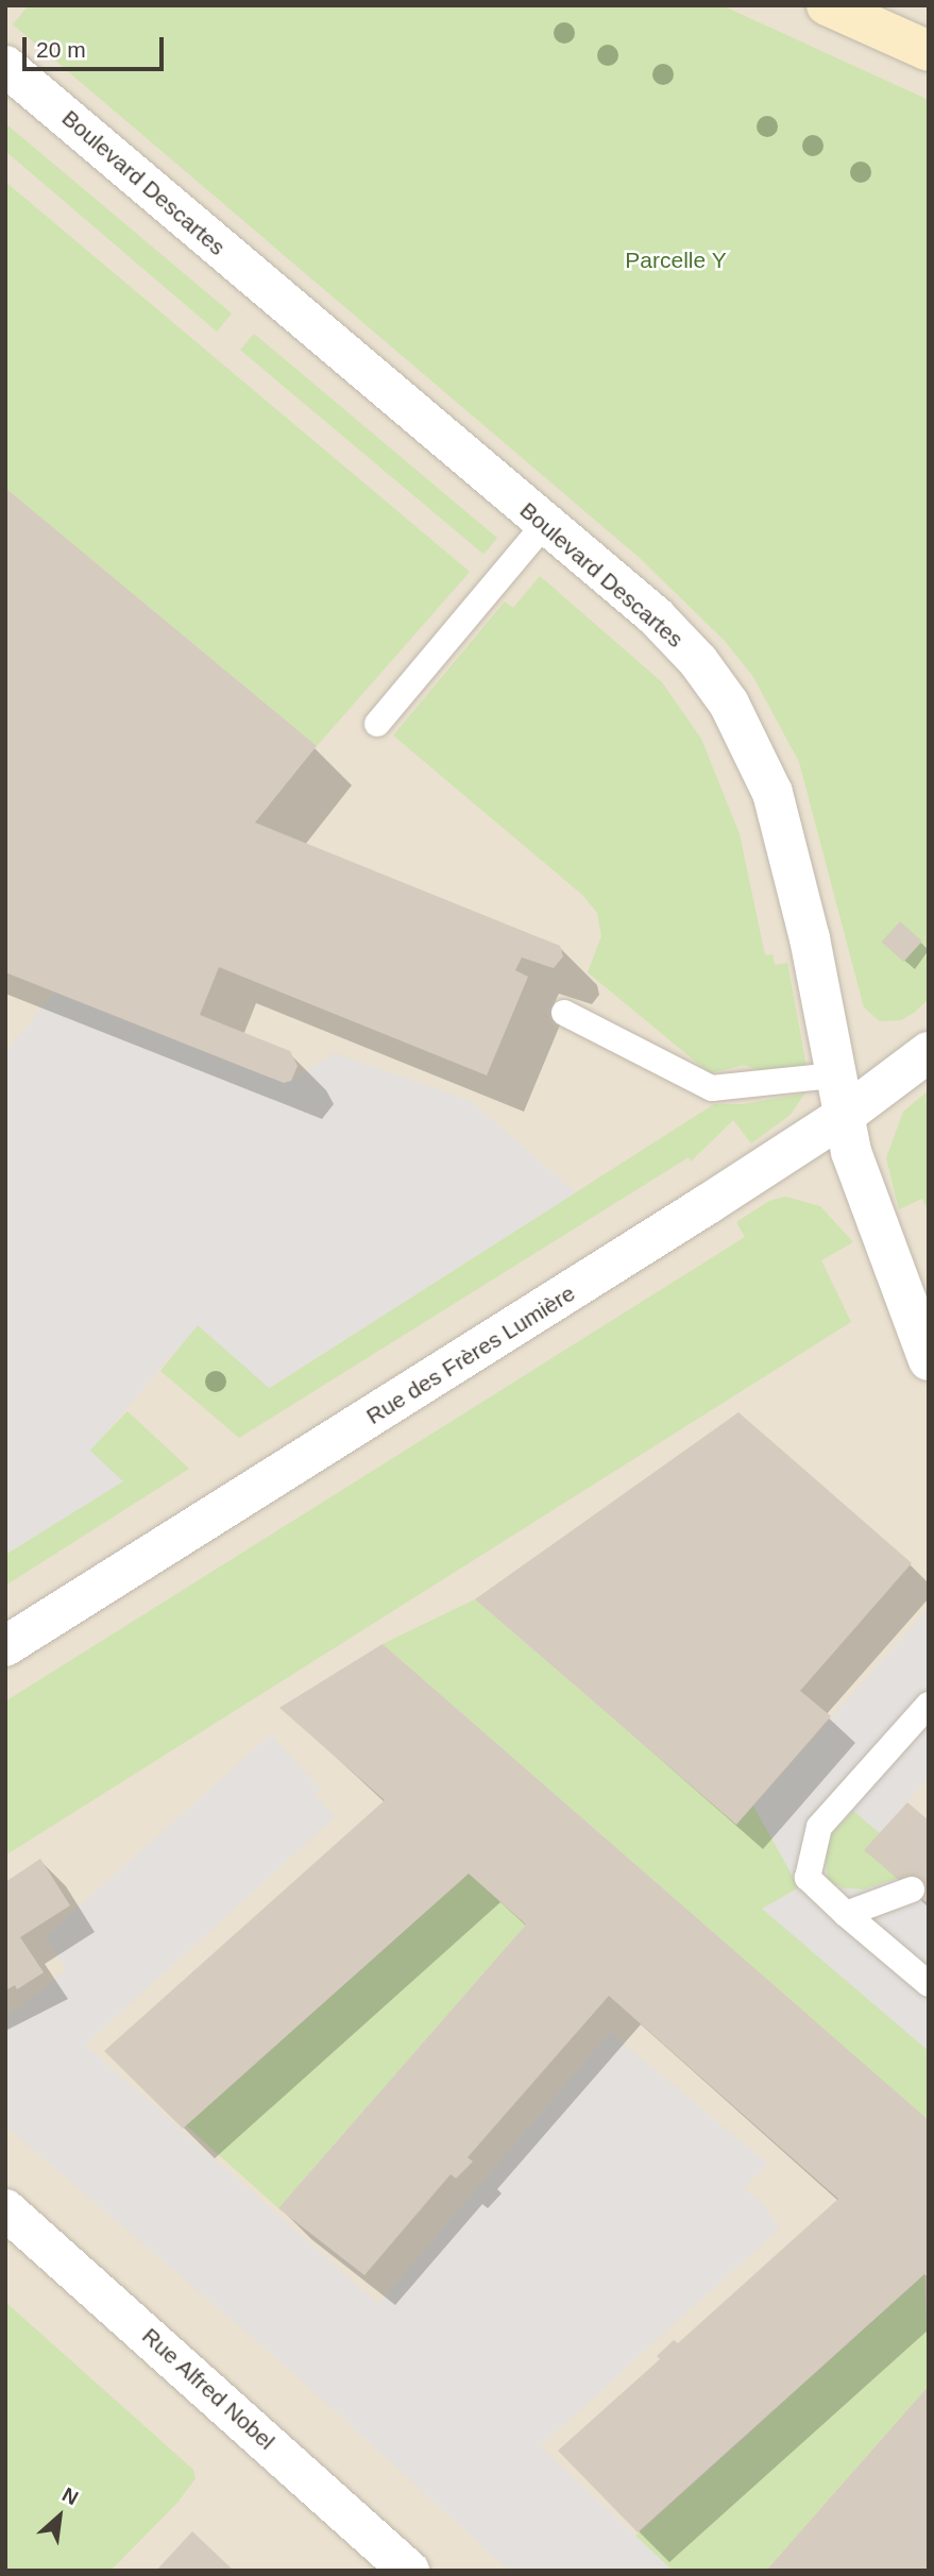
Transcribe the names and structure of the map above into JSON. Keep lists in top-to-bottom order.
{
  "streets": {
    "street": ["Boulevard Descartes", "Rue des Frères Lumière", "Rue Alfred Nobel"]
  },
  "crossings": [
    ["Boulevard Descartes", "Rue des Frères Lumière"]
  ],
  "parks": ["Parcelle Y"],
  "scale_bar": "20 m",
  "north": "top right"
}
